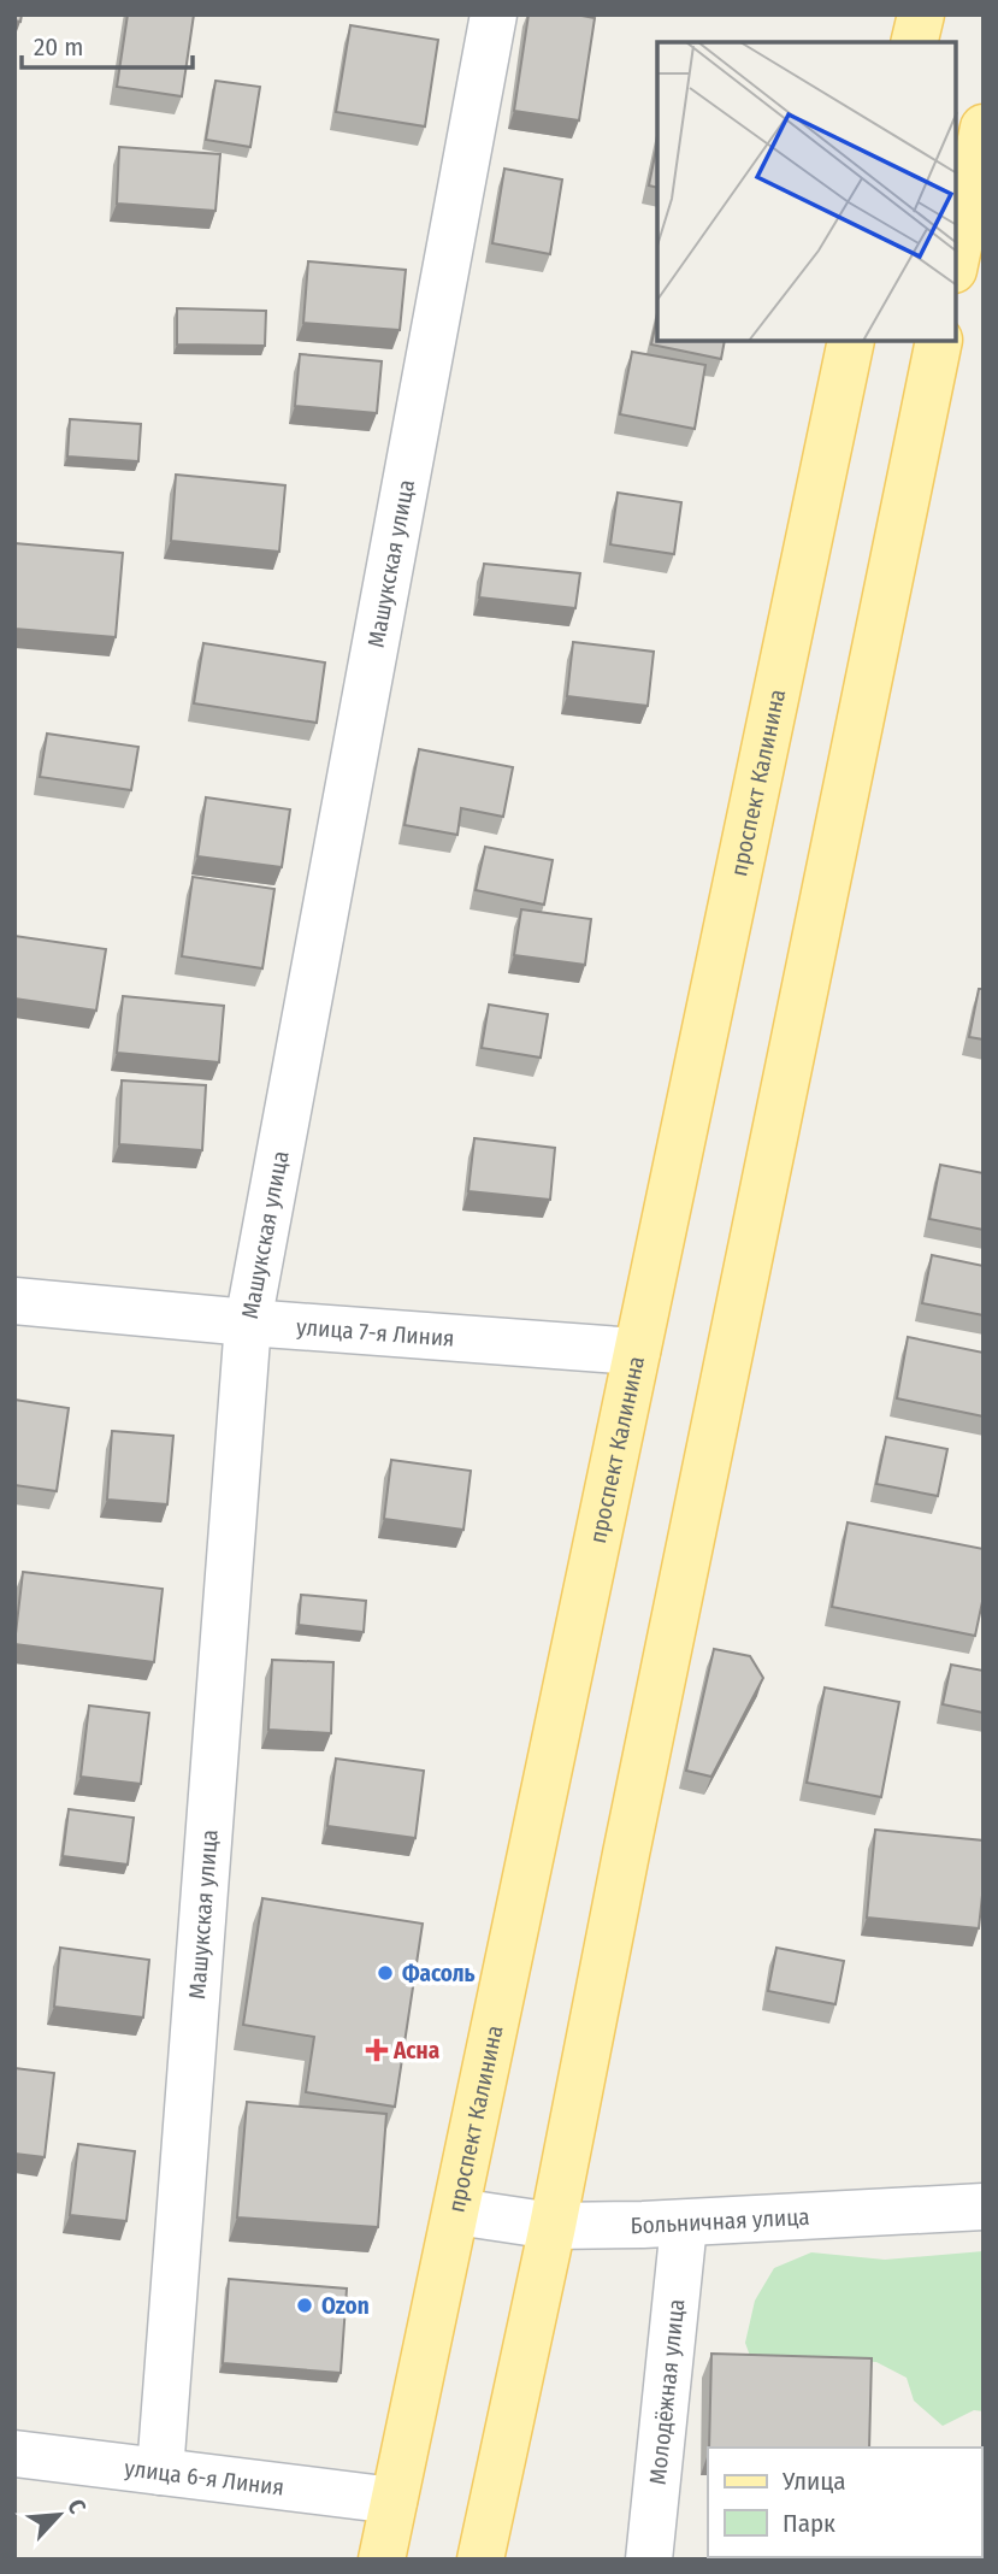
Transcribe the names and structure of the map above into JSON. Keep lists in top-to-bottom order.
{
  "streets": {
    "main road": ["проспект Калинина"],
    "street": [
      "Машукская улица",
      "улица 7-я Линия",
      "Больничная улица",
      "Молодёжная улица",
      "улица 6-я Линия"
    ]
  },
  "crossings": [
    ["Машукская улица", "улица 7-я Линия"],
    ["Машукская улица", "улица 6-я Линия"],
    ["проспект Калинина", "улица 7-я Линия"],
    ["проспект Калинина", "Больничная улица"],
    ["проспект Калинина", "улица 6-я Линия"],
    ["Больничная улица", "Молодёжная улица"]
  ],
  "places": {
    "other": ["Фасоль", "Ozon"],
    "health": ["Асна"]
  },
  "legend": ["Улица", "Парк"],
  "scale_bar": "20 m",
  "north": "top right"
}
